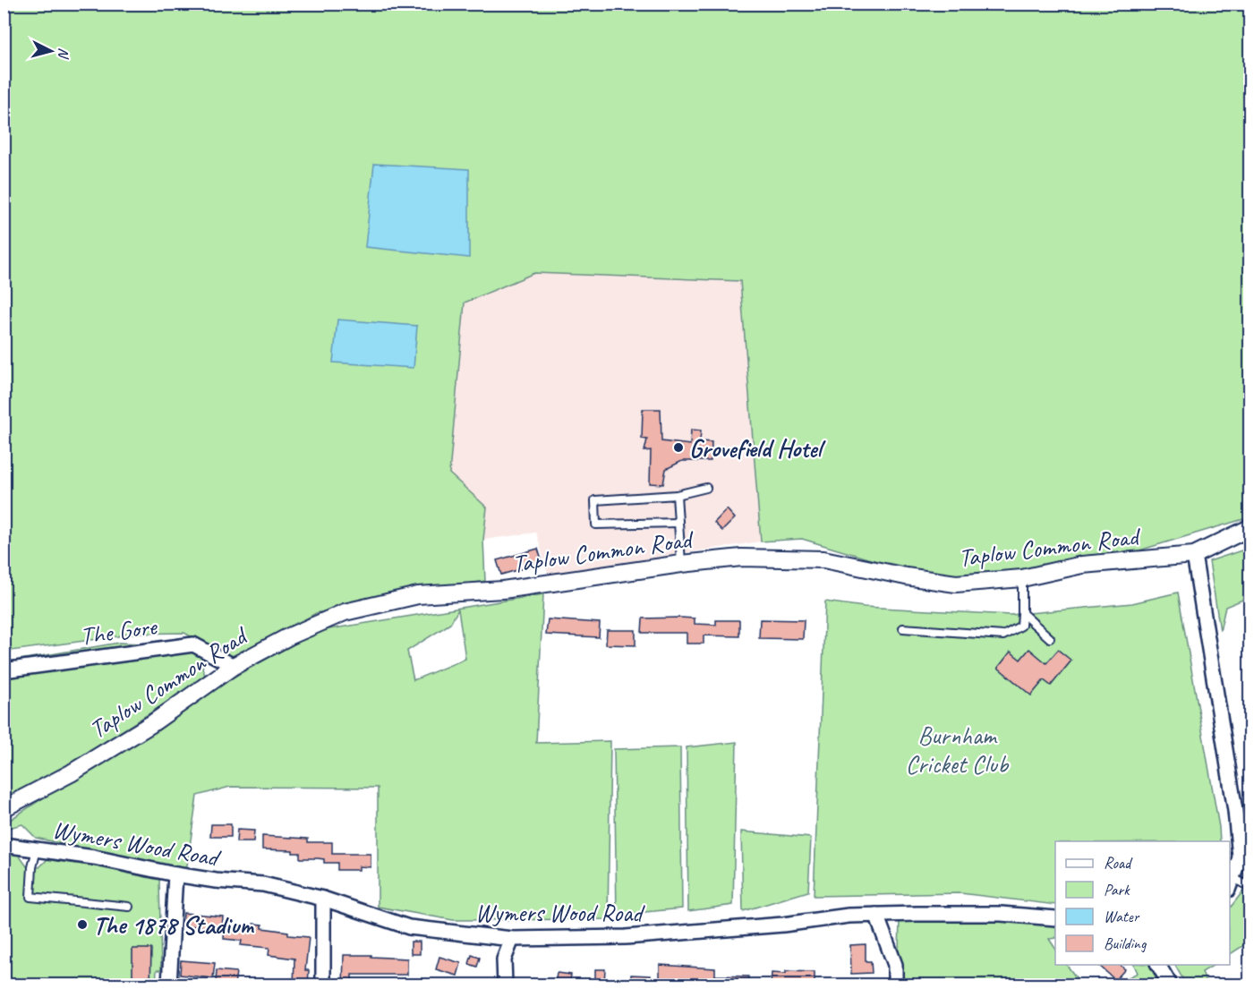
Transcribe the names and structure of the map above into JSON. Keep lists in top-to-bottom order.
{
  "streets": {
    "street": ["Taplow Common Road", "The Gore", "Wymers Wood Road"]
  },
  "crossings": [
    ["Taplow Common Road", "The Gore"]
  ],
  "parks": ["Burnham Cricket Club"],
  "places": ["Grovefield Hotel", "The 1878 Stadium"],
  "legend": [
    "Road",
    "Park",
    "Water",
    "Building"
  ],
  "north": "right"
}
